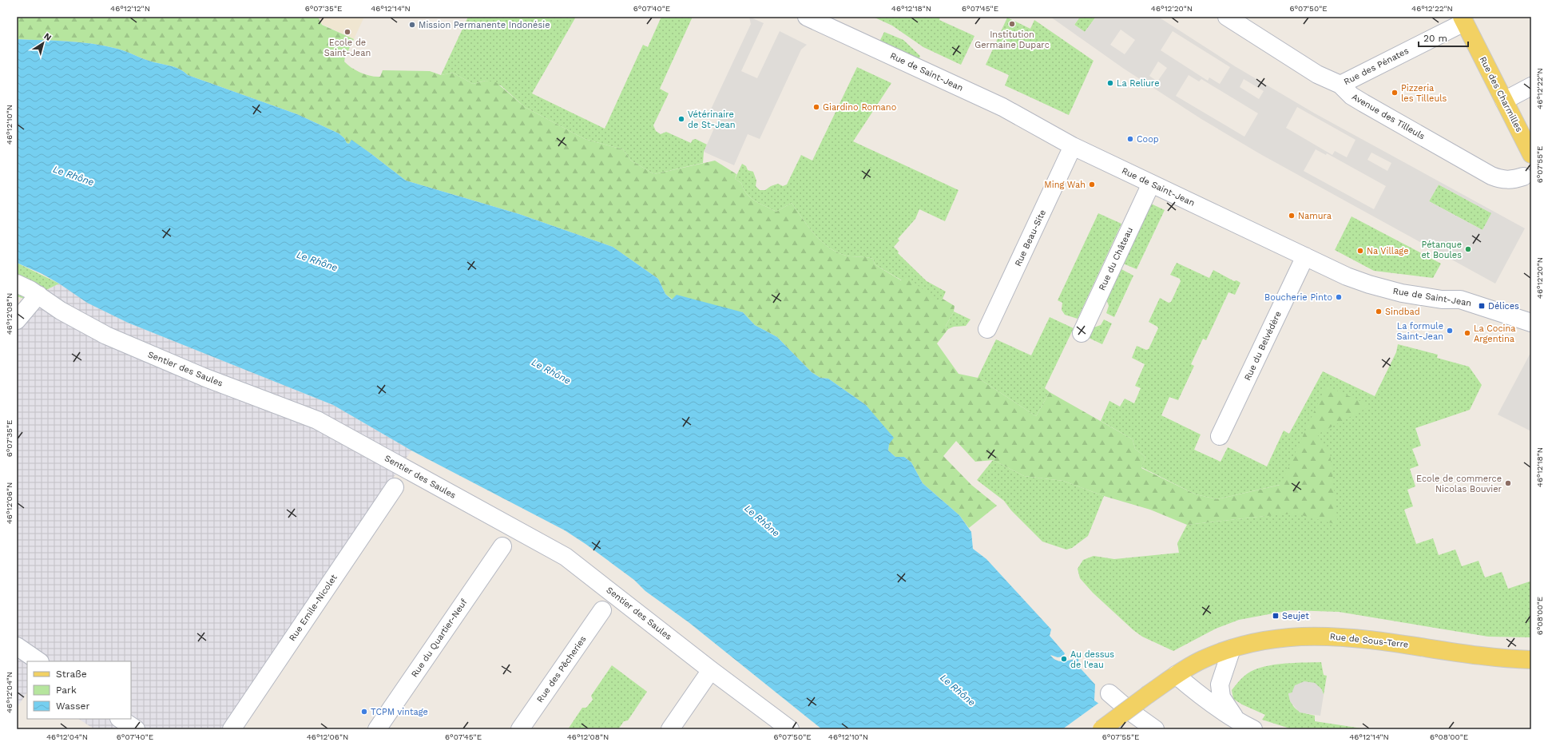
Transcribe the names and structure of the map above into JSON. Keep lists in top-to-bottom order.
{
  "streets": {
    "main road": ["Rue des Charmilles", "Rue de Sous-Terre"],
    "street": [
      "Rue des Pénates",
      "Rue de Saint-Jean",
      "Avenue des Tilleuls",
      "Rue Beau-Site",
      "Rue du Château",
      "Rue du Belvédère",
      "Sentier des Saules",
      "Rue Emile-Nicolet",
      "Rue du Quartier-Neuf",
      "Rue des Pêcheries"
    ]
  },
  "crossings": [
    ["Rue des Pénates", "Rue des Charmilles"],
    ["Rue des Pénates", "Avenue des Tilleuls"],
    ["Rue de Saint-Jean", "Rue Beau-Site"],
    ["Rue de Saint-Jean", "Rue du Château"],
    ["Rue de Saint-Jean", "Rue du Belvédère"]
  ],
  "water": ["Le Rhône"],
  "places": {
    "other": [
      "Institution Germaine Duparc",
      "Mission Permanente Indonésie",
      "Ecole de Saint-Jean",
      "La Reliure",
      "Pizzeria les Tilleuls",
      "Giardino Romano",
      "Vétérinaire de St-Jean",
      "Coop",
      "Ming Wah",
      "Namura",
      "Pétanque et Boules",
      "Na Village",
      "Boucherie Pinto",
      "Sindbad",
      "La formule Saint-Jean",
      "La Cocina Argentina",
      "Ecole de commerce Nicolas Bouvier",
      "Au dessus de l'eau",
      "TCPM vintage"
    ],
    "transit": ["Délices", "Seujet"]
  },
  "legend": ["Straße", "Park", "Wasser"],
  "scale_bar": "20 m",
  "north": "top right",
  "coordinates": [
    "46°12'12\"N",
    "6°07'35\"E",
    "46°12'14\"N",
    "6°07'40\"E",
    "46°12'18\"N",
    "6°07'45\"E",
    "46°12'20\"N",
    "6°07'50\"E",
    "46°12'22\"N",
    "46°12'10\"N",
    "6°07'55\"E",
    "46°12'08\"N",
    "46°12'06\"N",
    "6°08'00\"E",
    "46°12'04\"N"
  ]
}
